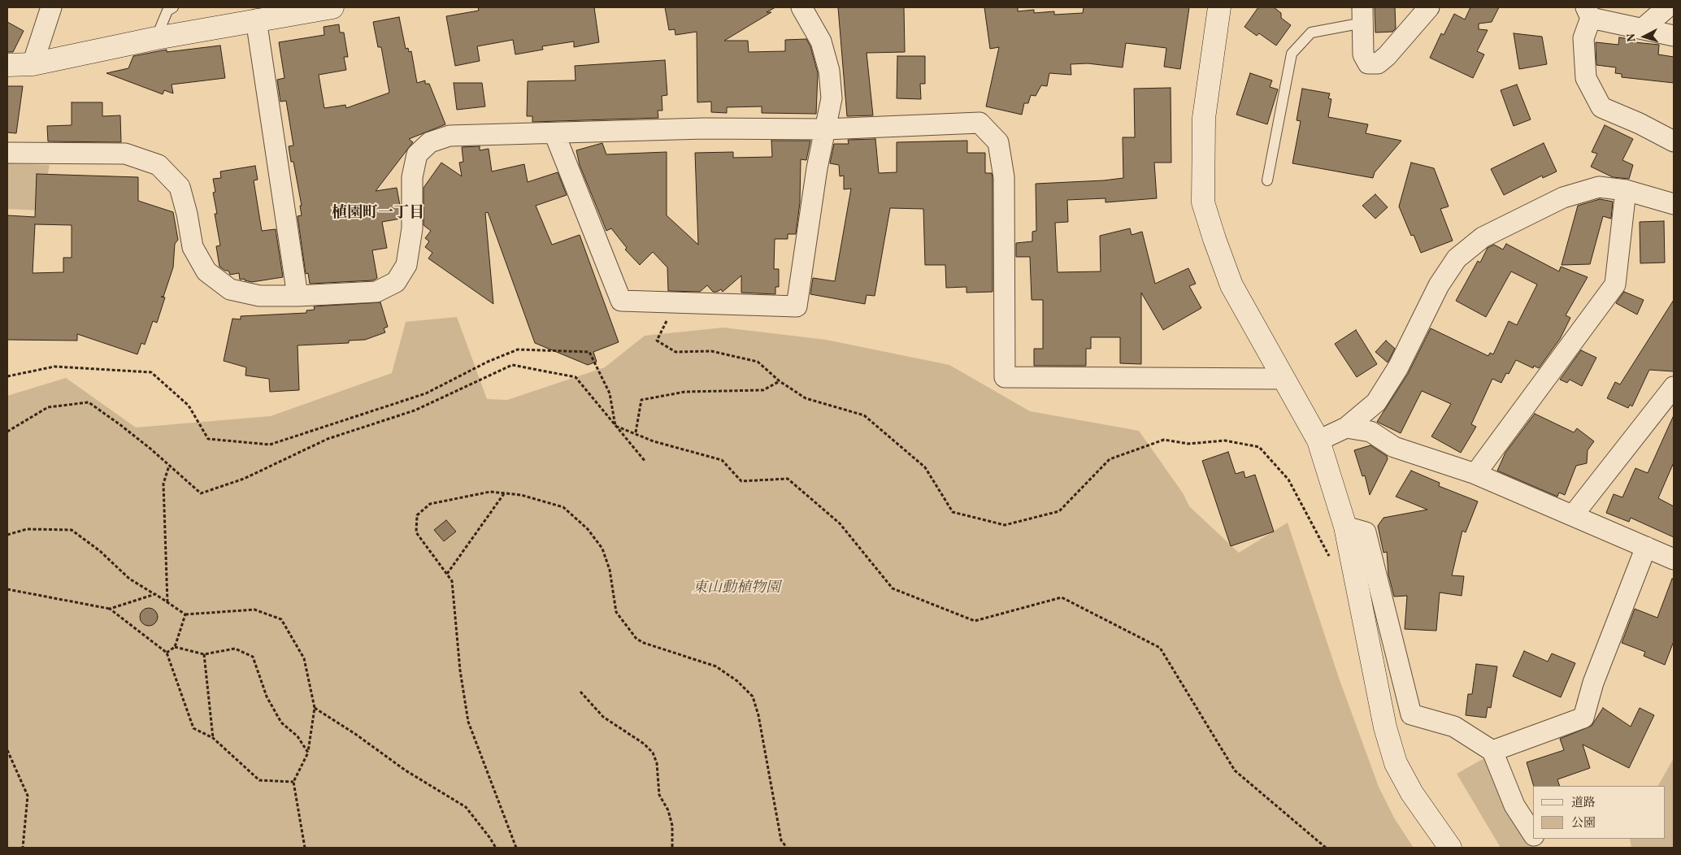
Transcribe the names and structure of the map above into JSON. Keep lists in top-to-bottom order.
{
  "districts": ["植園町一丁目"],
  "parks": ["東山動植物園"],
  "legend": ["道路", "公園"],
  "north": "left"
}
